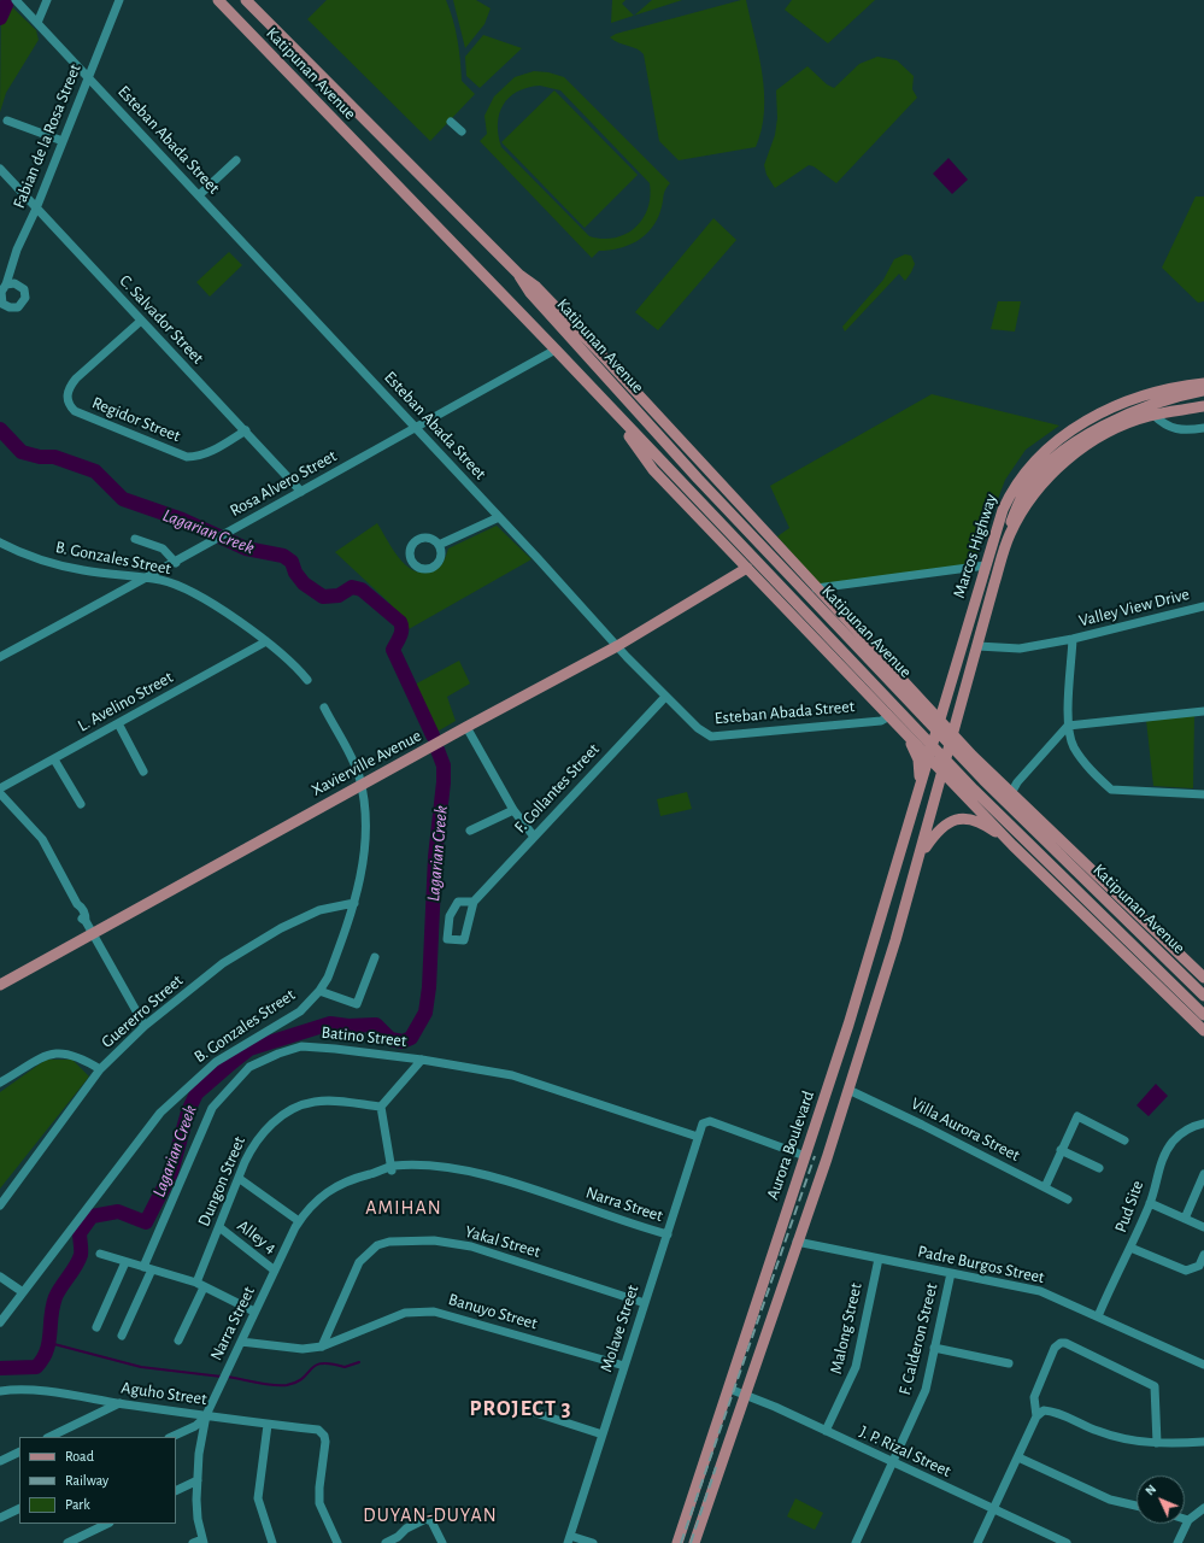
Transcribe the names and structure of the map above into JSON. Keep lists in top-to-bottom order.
{
  "streets": {
    "main road": [
      "Katipunan Avenue",
      "Marcos Highway",
      "Xavierville Avenue",
      "Aurora Boulevard"
    ],
    "street": [
      "Fabian de la Rosa Street",
      "Esteban Abada Street",
      "C. Salvador Street",
      "Regidor Street",
      "Rosa Alvero Street",
      "B. Gonzales Street",
      "Valley View Drive",
      "L. Avelino Street",
      "F. Collantes Street",
      "Guererro Street",
      "Batino Street",
      "Villa Aurora Street",
      "Dungon Street",
      "Narra Street",
      "Pud Site",
      "Alley 4",
      "Yakal Street",
      "Padre Burgos Street",
      "Banuyo Street",
      "Molave Street",
      "Malong Street",
      "F. Calderon Street",
      "Aguho Street",
      "J. P. Rizal Street"
    ]
  },
  "crossings": [
    ["Katipunan Avenue", "Esteban Abada Street"],
    ["Katipunan Avenue", "Rosa Alvero Street"],
    ["Katipunan Avenue", "Marcos Highway"],
    ["Katipunan Avenue", "Xavierville Avenue"],
    ["Katipunan Avenue", "Aurora Boulevard"],
    ["Fabian de la Rosa Street", "Esteban Abada Street"],
    ["Fabian de la Rosa Street", "C. Salvador Street"],
    ["Esteban Abada Street", "Rosa Alvero Street"],
    ["Esteban Abada Street", "Xavierville Avenue"],
    ["Esteban Abada Street", "F. Collantes Street"],
    ["C. Salvador Street", "Regidor Street"],
    ["C. Salvador Street", "Rosa Alvero Street"],
    ["Rosa Alvero Street", "B. Gonzales Street"],
    ["Marcos Highway", "Valley View Drive"],
    ["Marcos Highway", "Aurora Boulevard"],
    ["B. Gonzales Street", "L. Avelino Street"],
    ["B. Gonzales Street", "Xavierville Avenue"],
    ["B. Gonzales Street", "Guererro Street"],
    ["Batino Street", "Molave Street"],
    ["Aurora Boulevard", "Molave Street"],
    ["Aurora Boulevard", "J. P. Rizal Street"],
    ["Dungon Street", "Alley 4"],
    ["Narra Street", "Alley 4"],
    ["Narra Street", "Banuyo Street"],
    ["Narra Street", "Molave Street"],
    ["Narra Street", "Aguho Street"],
    ["Pud Site", "Padre Burgos Street"],
    ["Yakal Street", "Banuyo Street"],
    ["Yakal Street", "Molave Street"],
    ["Padre Burgos Street", "Malong Street"],
    ["Padre Burgos Street", "F. Calderon Street"],
    ["Banuyo Street", "Molave Street"],
    ["Malong Street", "J. P. Rizal Street"],
    ["F. Calderon Street", "J. P. Rizal Street"]
  ],
  "districts": ["AMIHAN", "PROJECT 3", "DUYAN-DUYAN"],
  "water": ["Lagarian Creek"],
  "legend": ["Road", "Railway", "Park"],
  "north": "top left"
}
